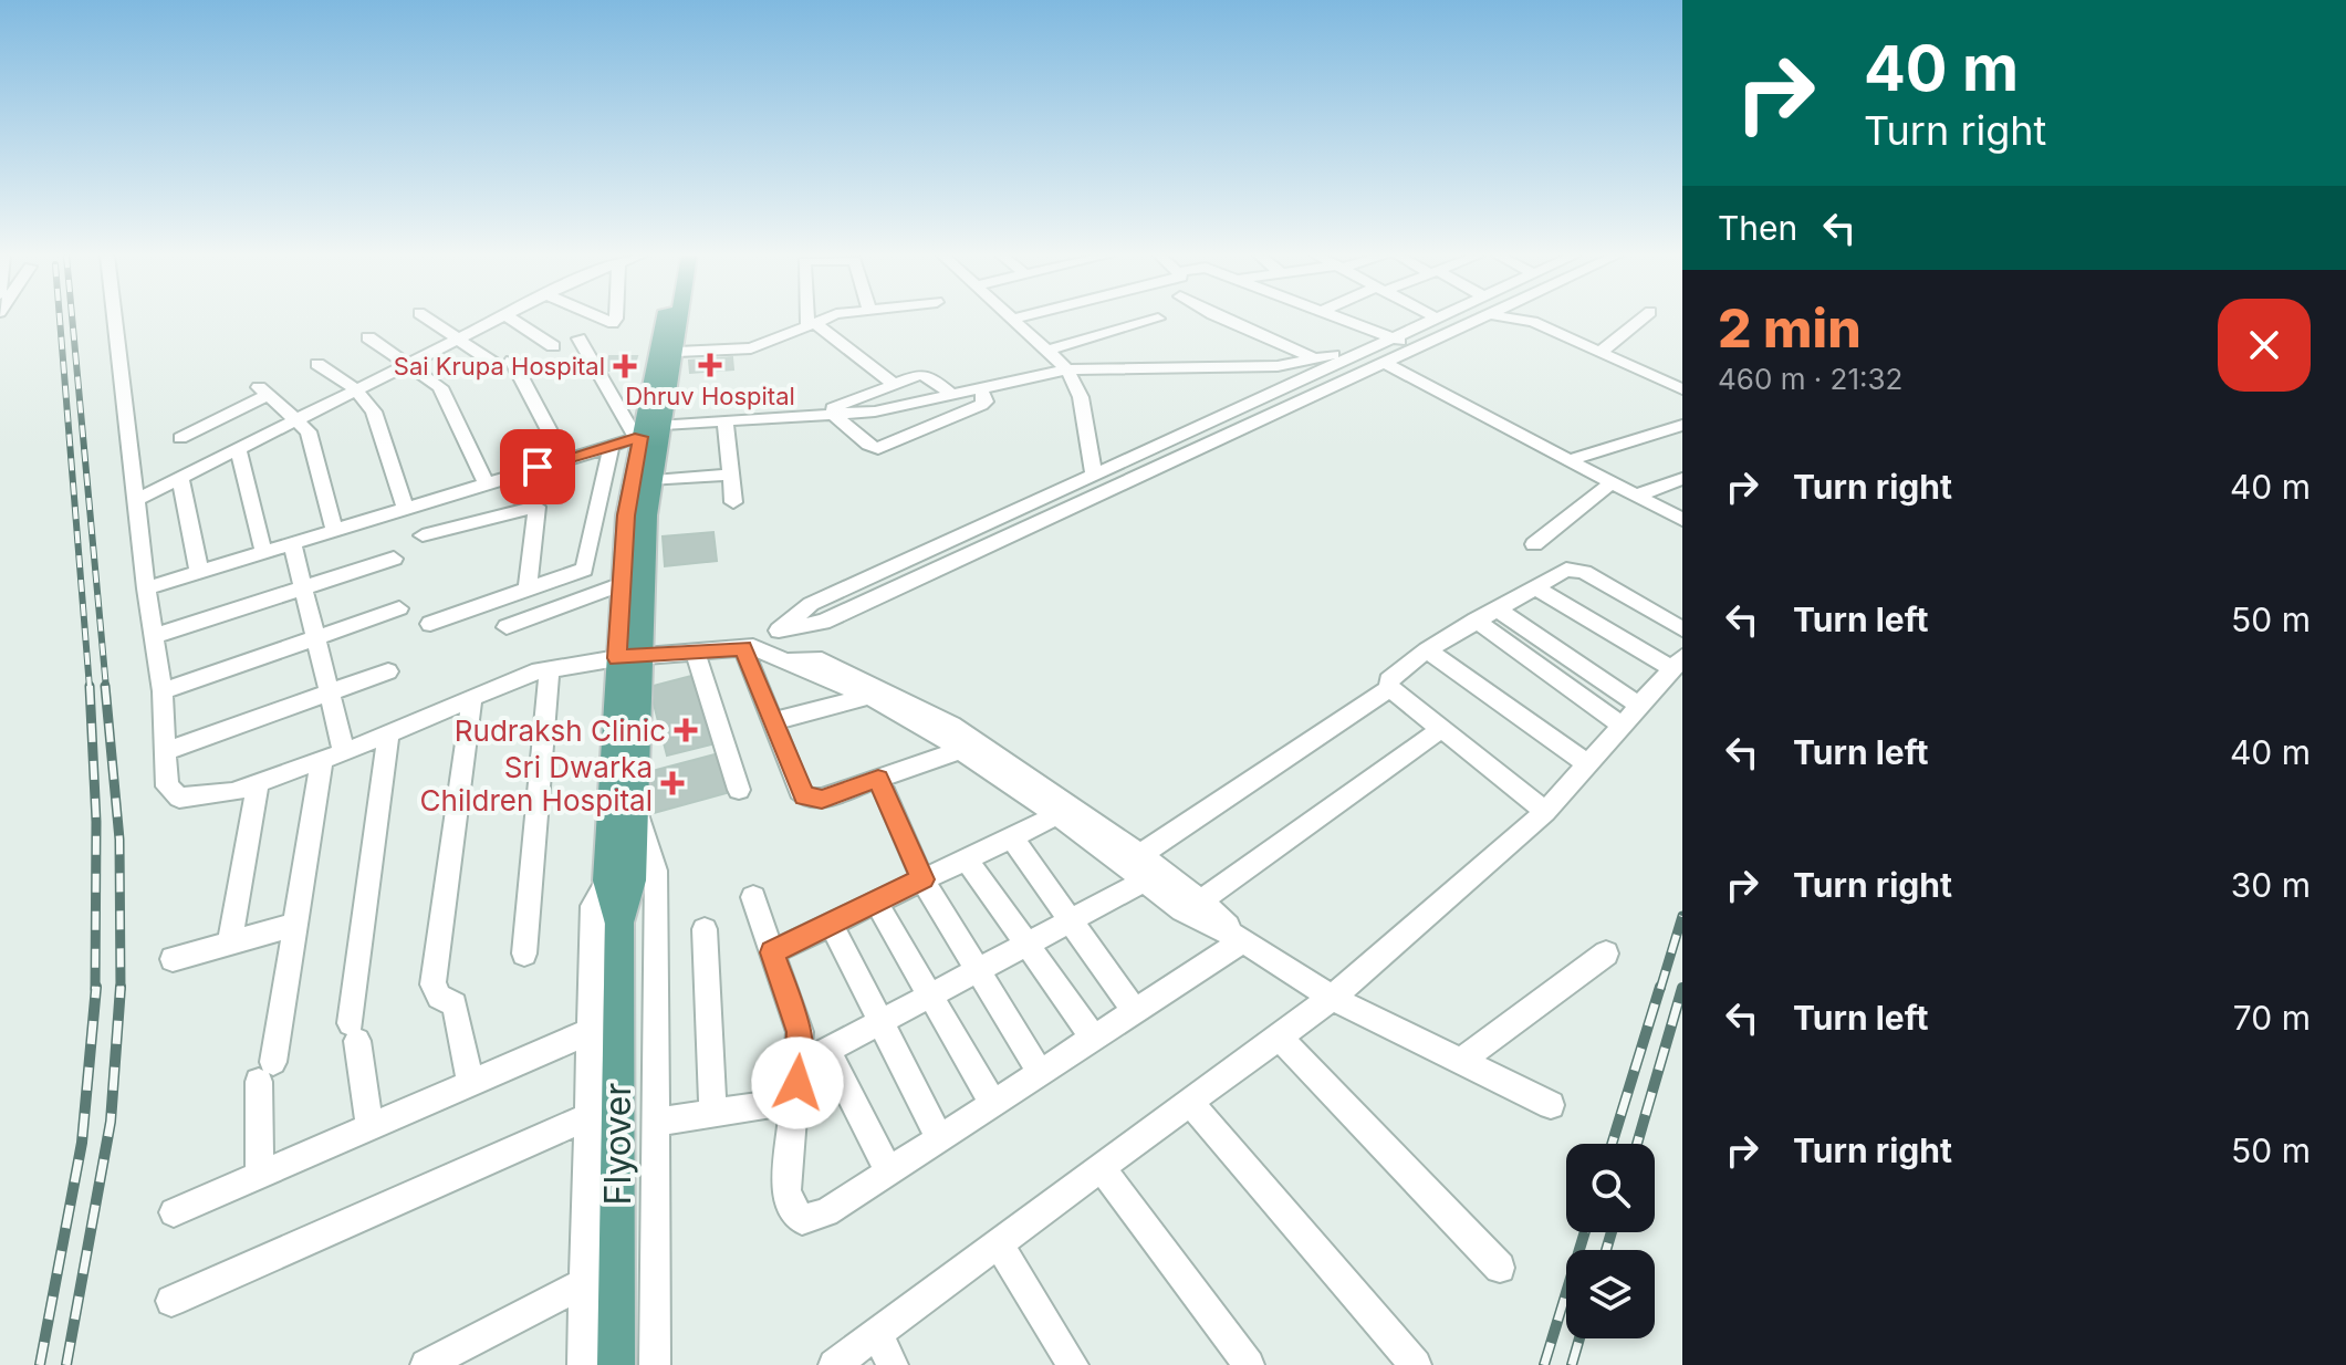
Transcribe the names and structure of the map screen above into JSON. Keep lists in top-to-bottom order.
{
  "streets": {
    "main road": ["Flyover"]
  },
  "places": {
    "health": [
      "Dhruv Hospital",
      "Sai Krupa Hospital",
      "Rudraksh Clinic",
      "Sri Dwarka Children Hospital"
    ]
  },
  "page": {
    "turn": ["40 m", "Turn right"],
    "then": "Then",
    "heading": ["2 min", "460 m · 21:32"],
    "list": [
      {
        "name": "Turn right",
        "value": "40 m"
      },
      {
        "name": "Turn left",
        "value": "50 m"
      },
      {
        "name": "Turn left",
        "value": "40 m"
      },
      {
        "name": "Turn right",
        "value": "30 m"
      },
      {
        "name": "Turn left",
        "value": "70 m"
      },
      {
        "name": "Turn right",
        "value": "50 m"
      }
    ]
  }
}
